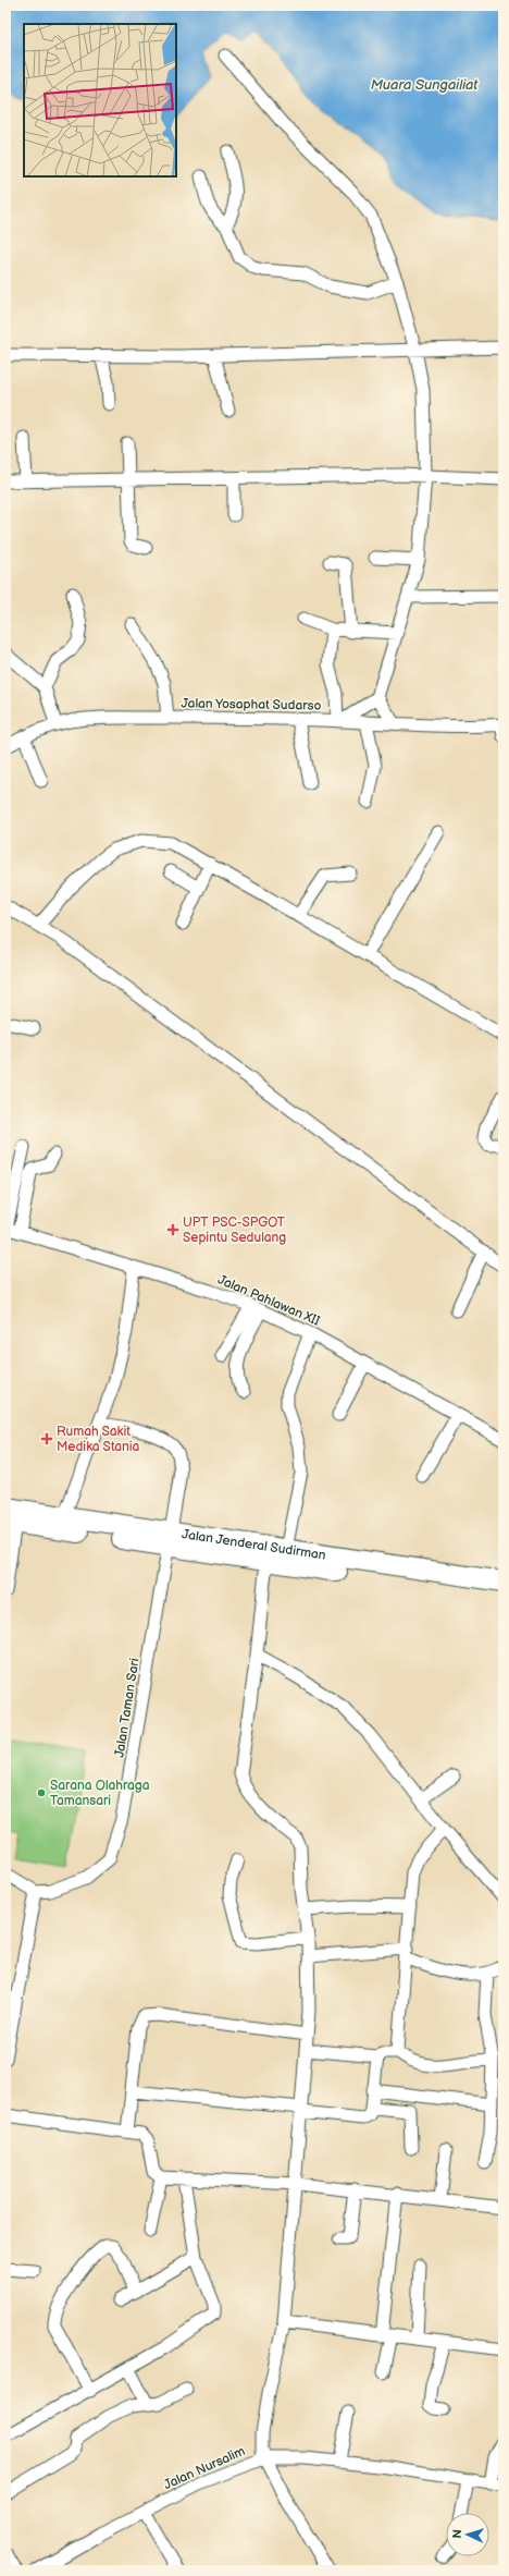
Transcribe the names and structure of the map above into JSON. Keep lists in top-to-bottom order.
{
  "streets": {
    "highway": ["Jalan Jenderal Sudirman"],
    "street": [
      "Jalan Yosaphat Sudarso",
      "Jalan Pahlawan XII",
      "Jalan Taman Sari",
      "Jalan Nursalim"
    ]
  },
  "crossings": [
    ["Jalan Jenderal Sudirman", "Jalan Taman Sari"]
  ],
  "water": ["Muara Sungailiat"],
  "places": {
    "health": ["UPT PSC-SPGOT Sepintu Sedulang", "Rumah Sakit Medika Stania"],
    "other": ["Sarana Olahraga Tamansari"]
  },
  "north": "left"
}
